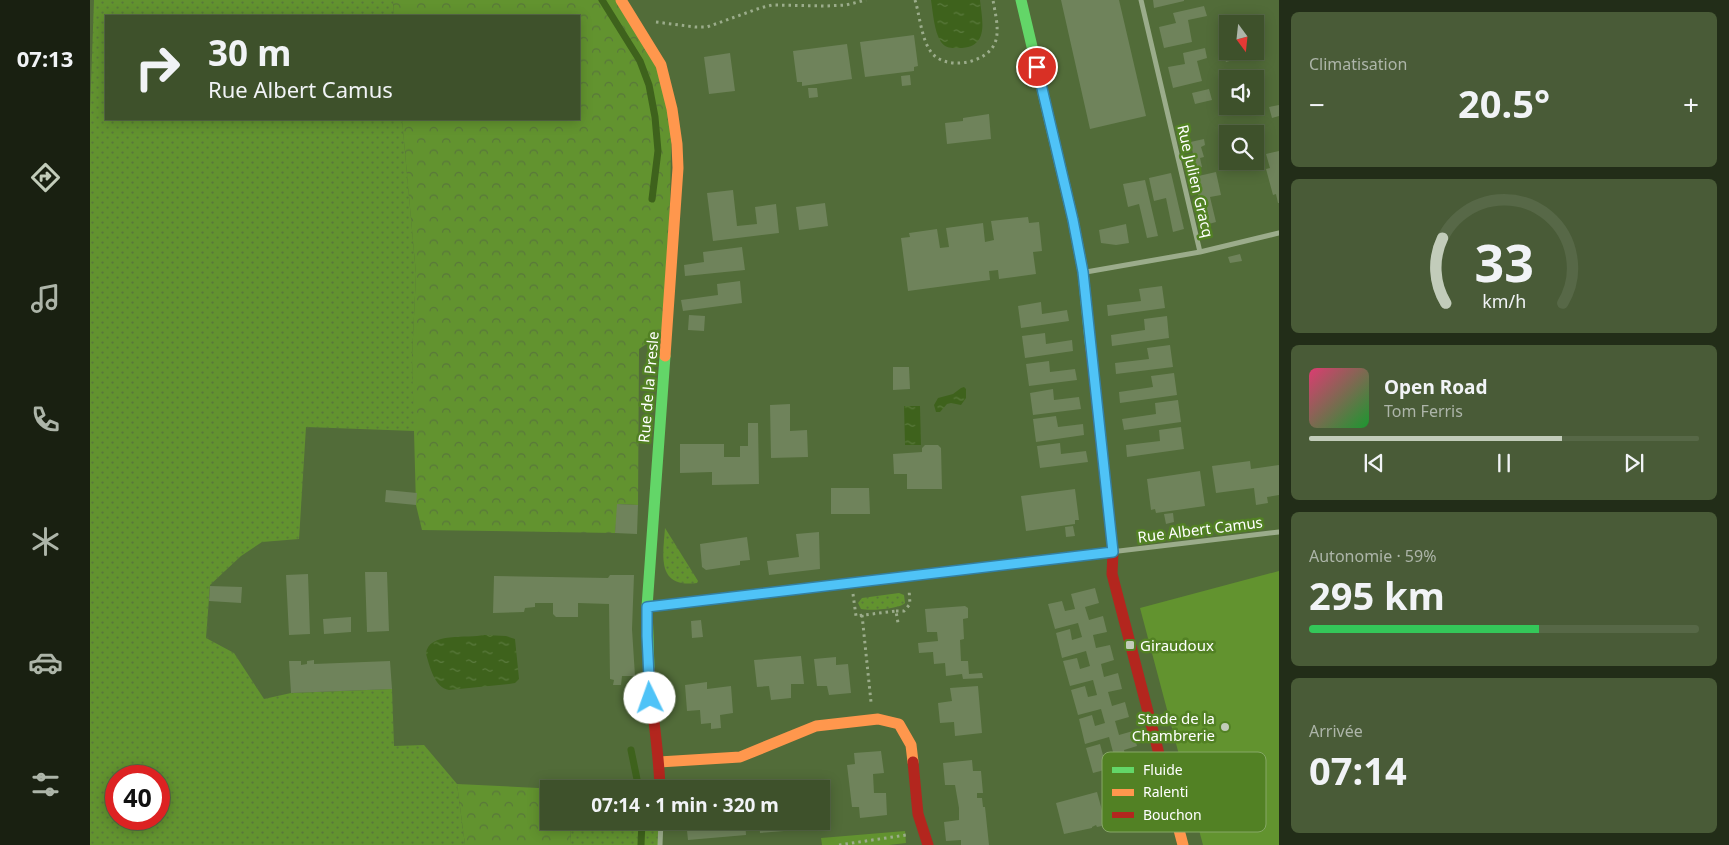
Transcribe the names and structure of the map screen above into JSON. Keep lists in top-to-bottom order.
{
  "streets": {
    "street": ["Rue Julien Gracq", "Rue de la Presle", "Rue Albert Camus"]
  },
  "crossings": [
    ["Rue de la Presle", "Rue Albert Camus"]
  ],
  "places": {
    "transit": ["Giraudoux"],
    "other": ["Stade de la Chambrerie"]
  },
  "legend": ["Fluide", "Ralenti", "Bouchon"],
  "north": "bottom",
  "page": {
    "tabs": "07:13",
    "tile": [
      "Climatisation",
      ["Autonomie · 59%", "295 km"],
      ["Arrivée", "07:14"]
    ],
    "turn": ["30 m", "Rue Albert Camus"],
    "heat": ["−", "20.5°", "+"],
    "song": ["Open Road", "Tom Ferris"],
    "limit": "40",
    "trip": "07:14 · 1 min · 320 m",
    "gauge": ["33", "km/h"]
  }
}
